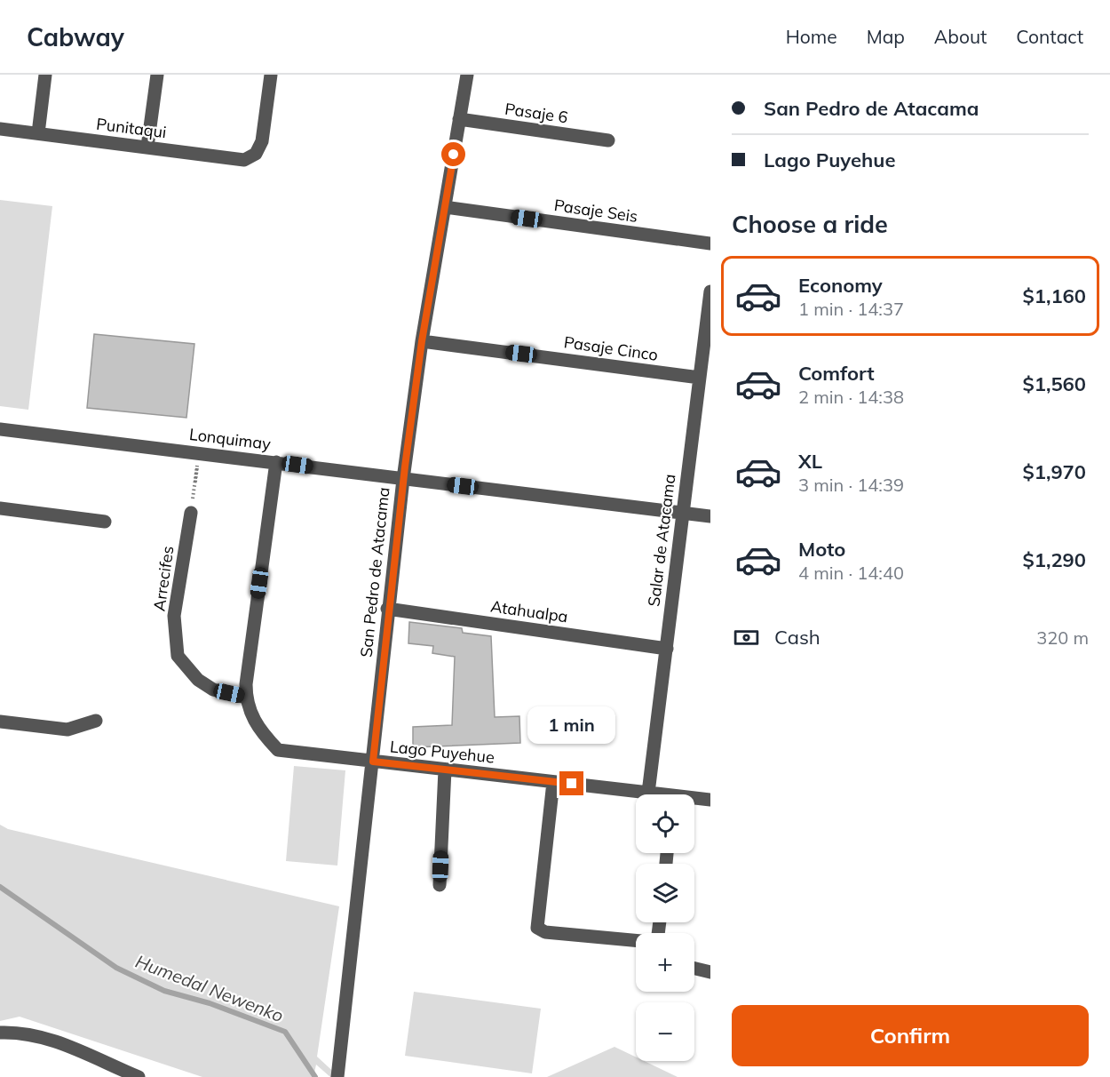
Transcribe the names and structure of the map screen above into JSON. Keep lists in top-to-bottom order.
{
  "streets": {
    "street": [
      "Pasaje 6",
      "Punitaqui",
      "Pasaje Seis",
      "Pasaje Cinco",
      "Lonquimay",
      "Salar de Atacama",
      "San Pedro de Atacama",
      "Arrecifes",
      "Atahualpa",
      "Lago Puyehue"
    ]
  },
  "crossings": [
    ["Pasaje 6", "San Pedro de Atacama"],
    ["Pasaje Seis", "San Pedro de Atacama"],
    ["Pasaje Cinco", "Salar de Atacama"],
    ["Pasaje Cinco", "San Pedro de Atacama"],
    ["Lonquimay", "Salar de Atacama"],
    ["Lonquimay", "San Pedro de Atacama"],
    ["Lonquimay", "Lago Puyehue"],
    ["Salar de Atacama", "Atahualpa"],
    ["Salar de Atacama", "Lago Puyehue"],
    ["San Pedro de Atacama", "Atahualpa"],
    ["San Pedro de Atacama", "Lago Puyehue"],
    ["Arrecifes", "Lago Puyehue"]
  ],
  "water": ["Humedal Newenko"],
  "page": {
    "header": "Cabway",
    "nav": [
      "Home",
      "Map",
      "About",
      "Contact"
    ],
    "banner": ["San Pedro de Atacama", "Lago Puyehue"],
    "heading": "Choose a ride",
    "list": [
      {
        "name": "Economy",
        "note": "1 min · 14:37",
        "value": "$1,160"
      },
      {
        "name": "Comfort",
        "note": "2 min · 14:38",
        "value": "$1,560"
      },
      {
        "name": "XL",
        "note": "3 min · 14:39",
        "value": "$1,970"
      },
      {
        "name": "Moto",
        "note": "4 min · 14:40",
        "value": "$1,290"
      }
    ],
    "pay": ["Cash", "320 m"],
    "bubble": "1 min",
    "map_buttons": ["+", "−"],
    "buttons": "Confirm"
  }
}
